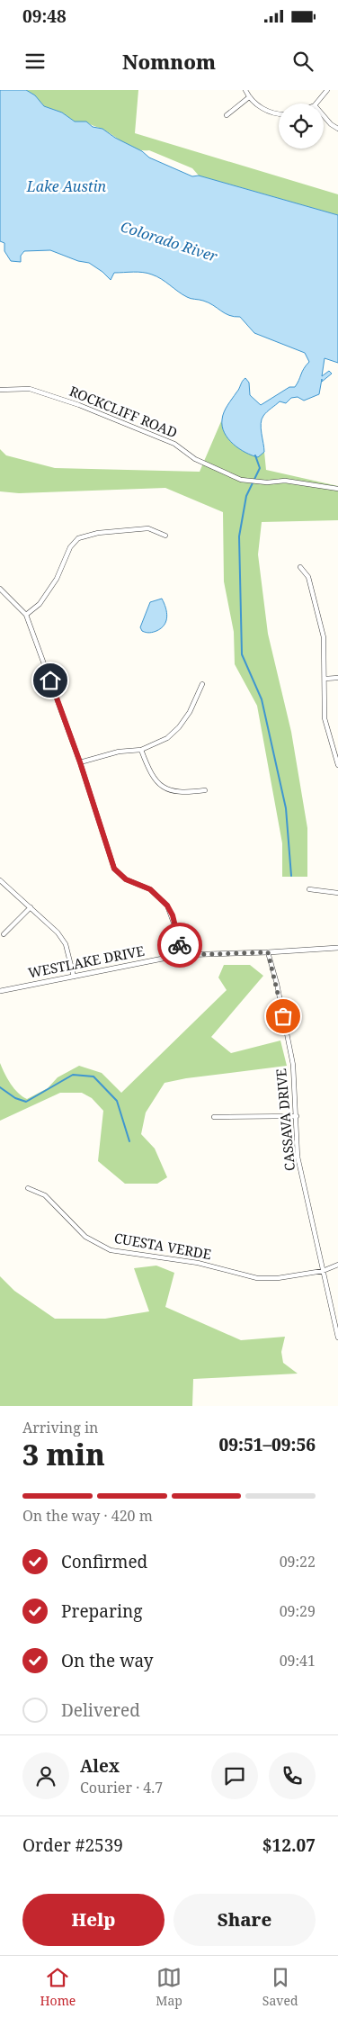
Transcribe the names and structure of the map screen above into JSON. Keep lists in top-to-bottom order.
{
  "streets": {
    "street": [
      "ROCKCLIFF ROAD",
      "WESTLAKE DRIVE",
      "CASSAVA DRIVE",
      "CUESTA VERDE"
    ]
  },
  "crossings": [
    ["WESTLAKE DRIVE", "CASSAVA DRIVE"],
    ["CASSAVA DRIVE", "CUESTA VERDE"]
  ],
  "water": ["Lake Austin", "Colorado River"],
  "page": {
    "status": "09:48",
    "header": "Nomnom",
    "heading": ["3 min", "Arriving in", "09:51–09:56"],
    "panel": [
      "Alex",
      "Courier · 4.7",
      "Order #2539",
      "$12.07"
    ],
    "bar": "On the way · 420 m",
    "list": [
      ["Confirmed", "09:22"],
      ["Preparing", "09:29"],
      ["On the way", "09:41"],
      "Delivered"
    ],
    "buttons": ["Help", "Share"],
    "tabs": ["Home", "Map", "Saved"]
  }
}
